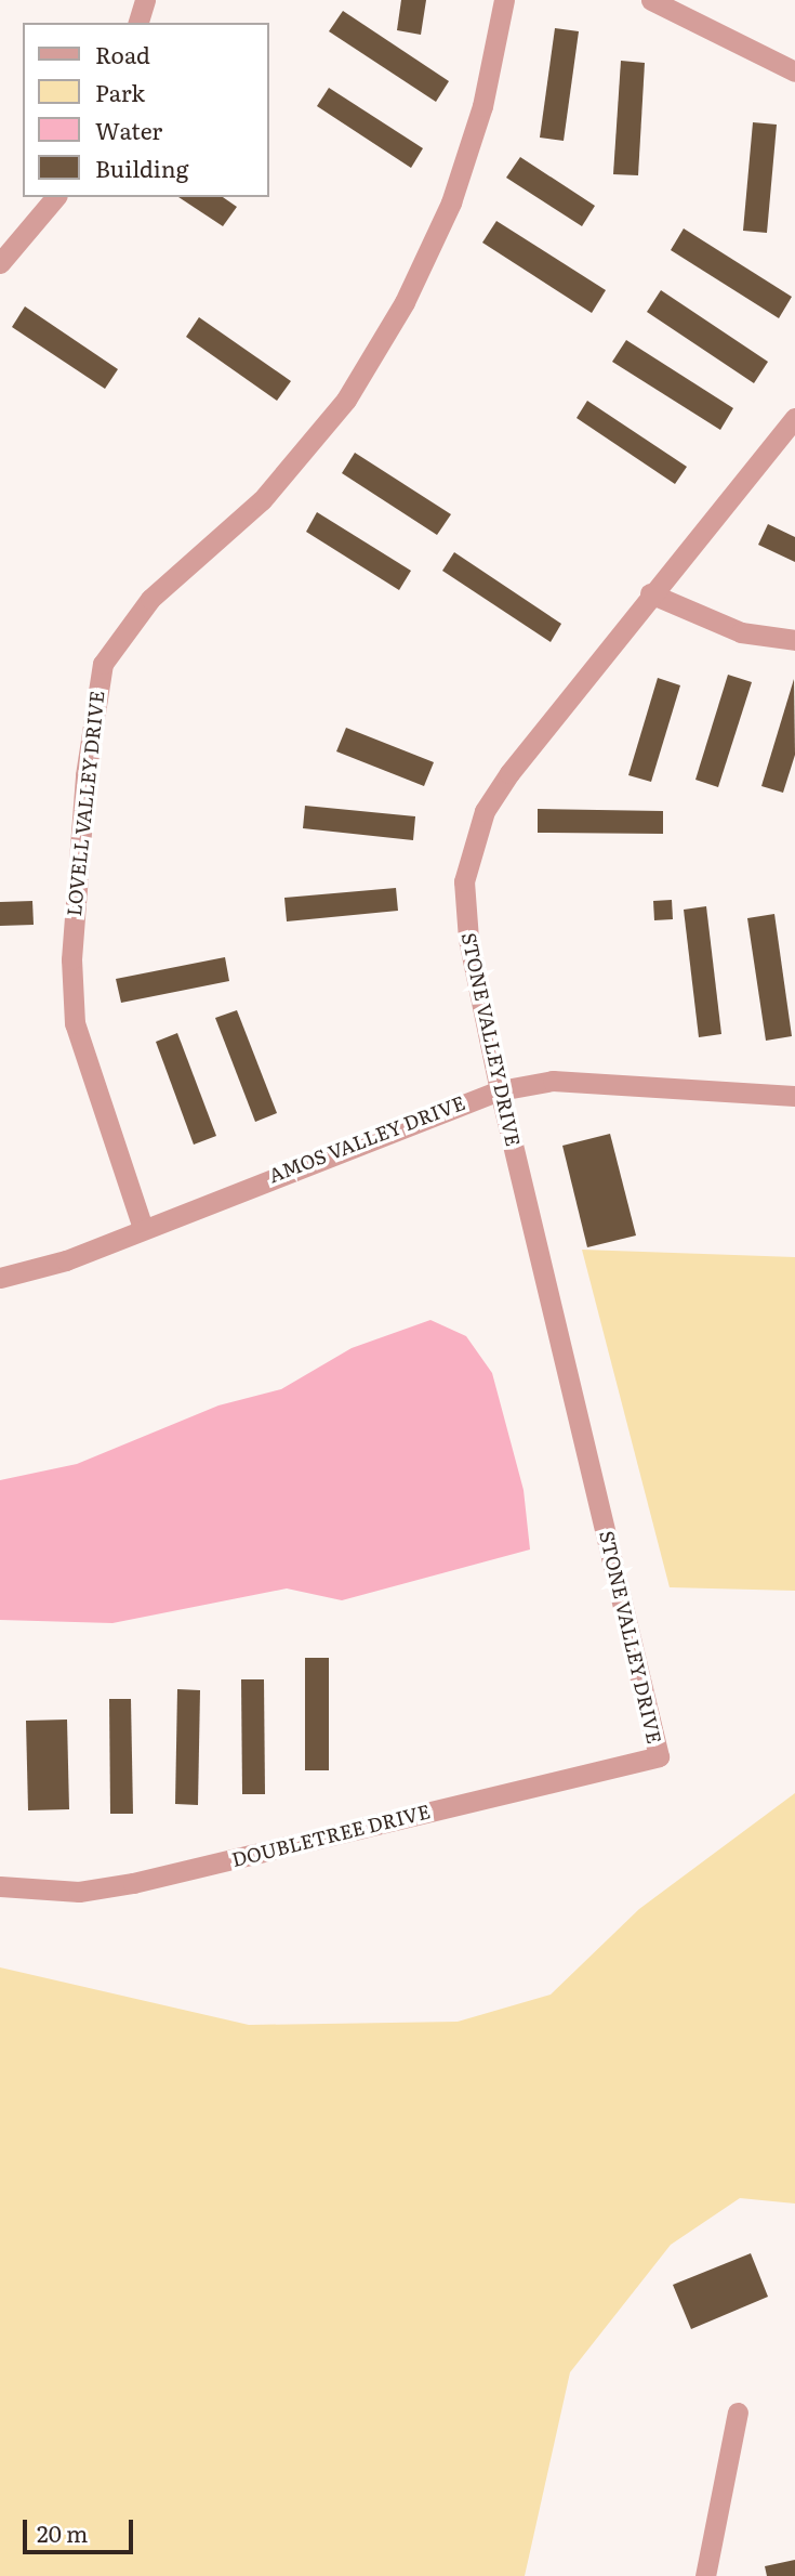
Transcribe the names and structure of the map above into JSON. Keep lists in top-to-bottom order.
{
  "streets": {
    "street": [
      "LOVELL VALLEY DRIVE",
      "STONE VALLEY DRIVE",
      "AMOS VALLEY DRIVE",
      "DOUBLETREE DRIVE"
    ]
  },
  "crossings": [
    ["LOVELL VALLEY DRIVE", "AMOS VALLEY DRIVE"],
    ["STONE VALLEY DRIVE", "AMOS VALLEY DRIVE"],
    ["STONE VALLEY DRIVE", "DOUBLETREE DRIVE"]
  ],
  "legend": [
    "Road",
    "Park",
    "Water",
    "Building"
  ],
  "scale_bar": "20 m"
}
